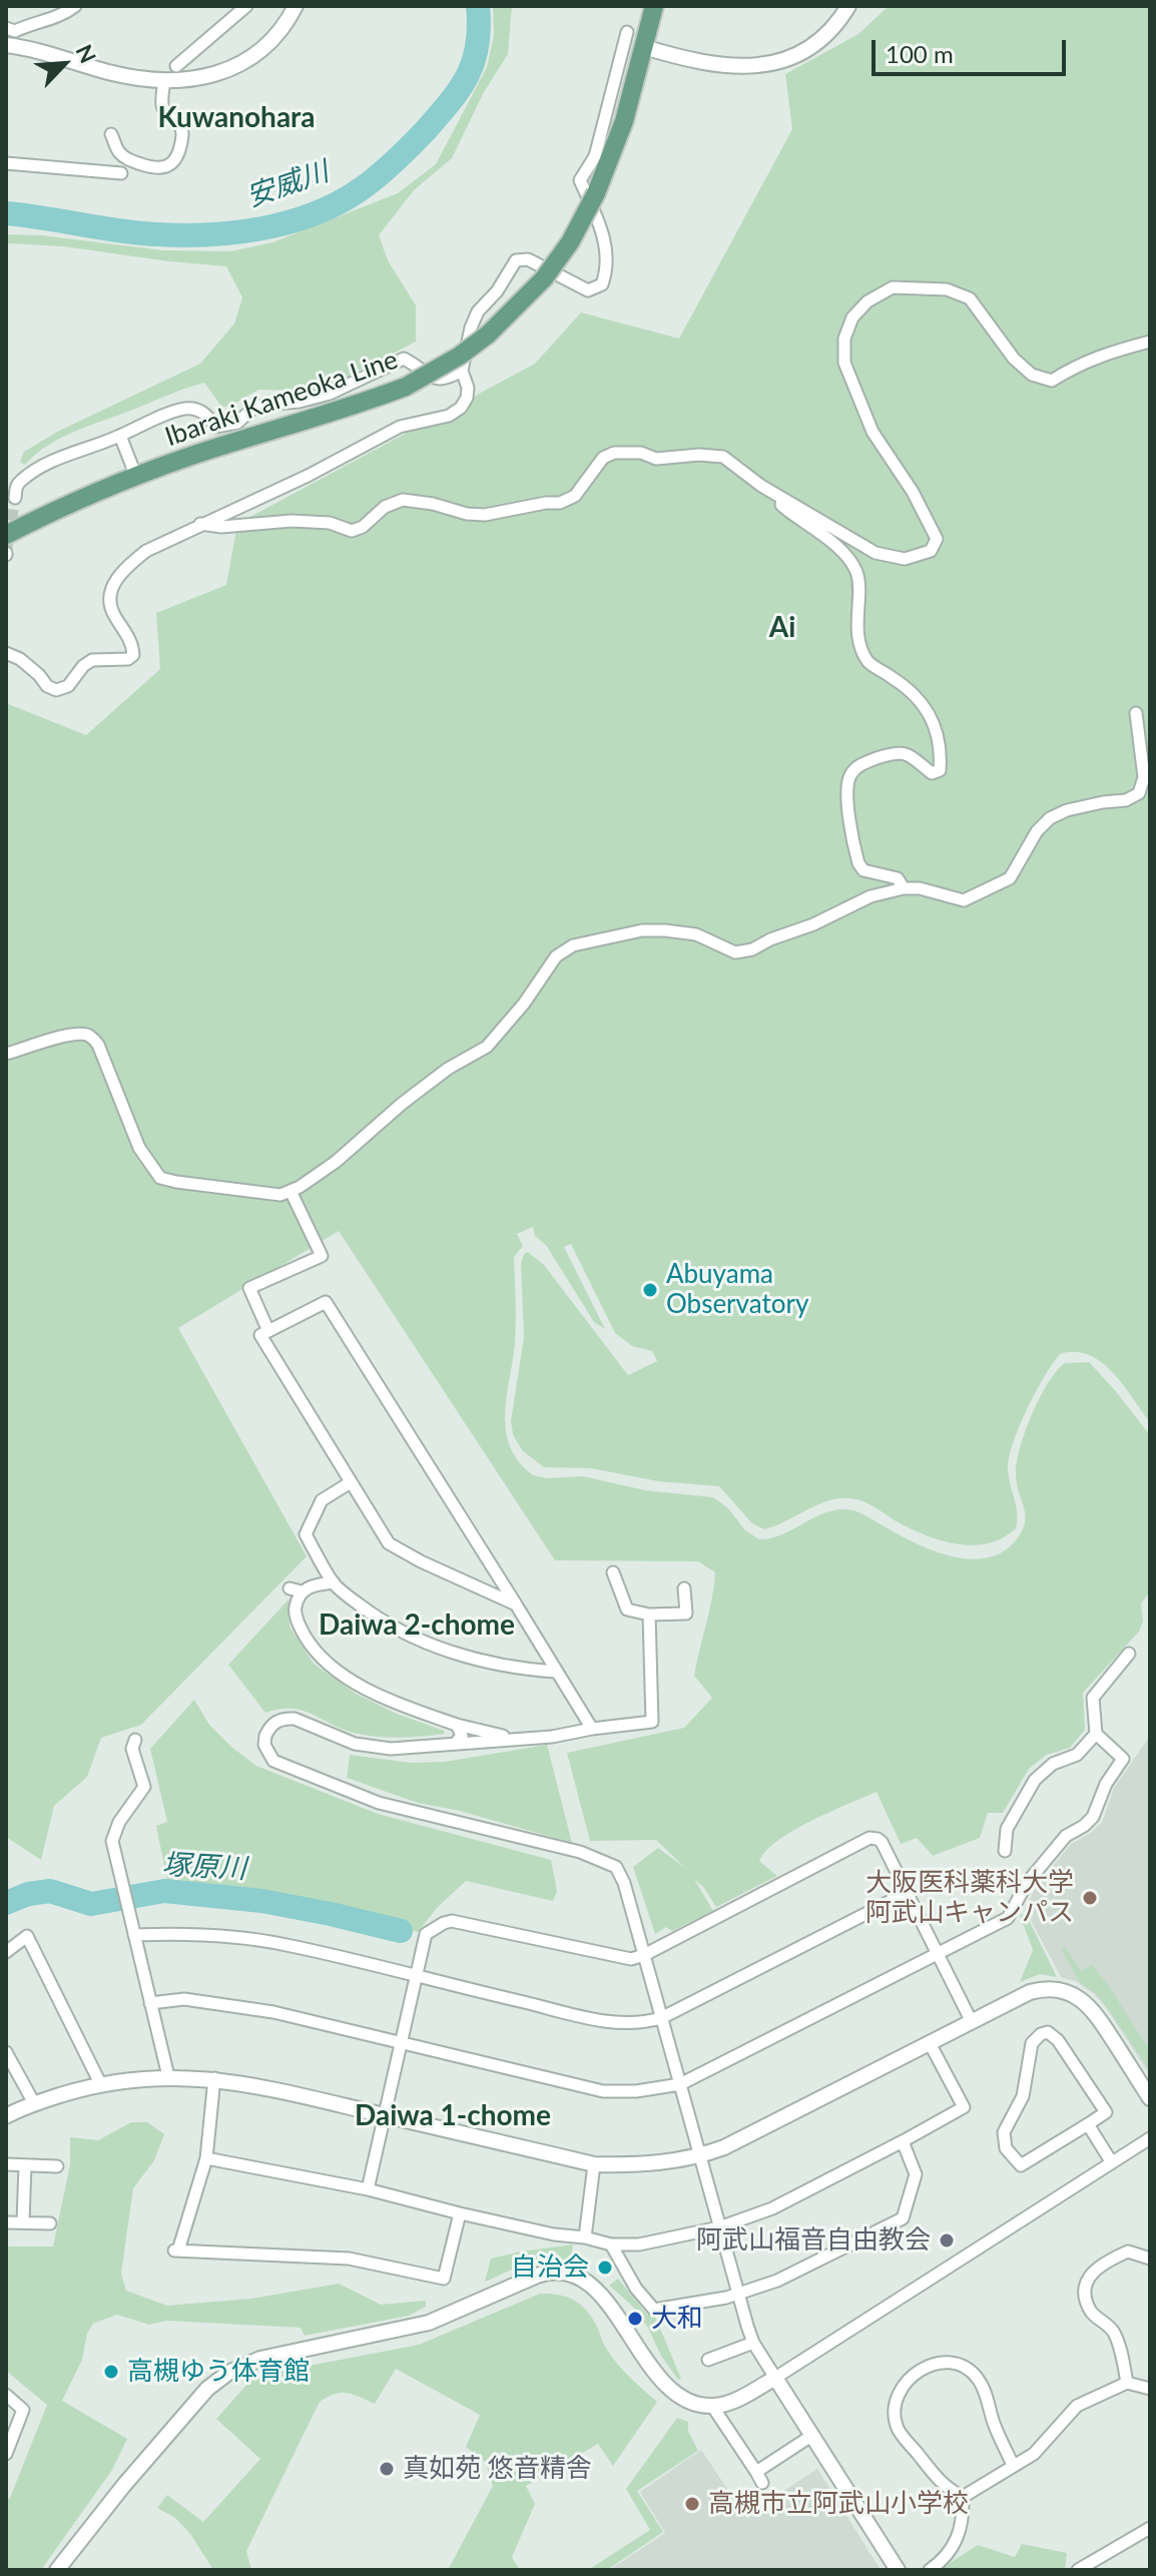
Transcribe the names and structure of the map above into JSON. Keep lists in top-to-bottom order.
{
  "streets": {
    "main road": ["Ibaraki Kameoka Line"]
  },
  "districts": [
    "Kuwanohara",
    "Ai",
    "Daiwa 2-chome",
    "Daiwa 1-chome"
  ],
  "water": ["安威川", "塚原川"],
  "places": [
    "Abuyama Observatory",
    "大阪医科薬科大学 阿武山キャンパス",
    "阿武山福音自由教会",
    "自治会",
    "大和",
    "高槻ゆう体育館",
    "真如苑 悠音精舎",
    "高槻市立阿武山小学校"
  ],
  "scale_bar": "100 m",
  "north": "top right"
}
